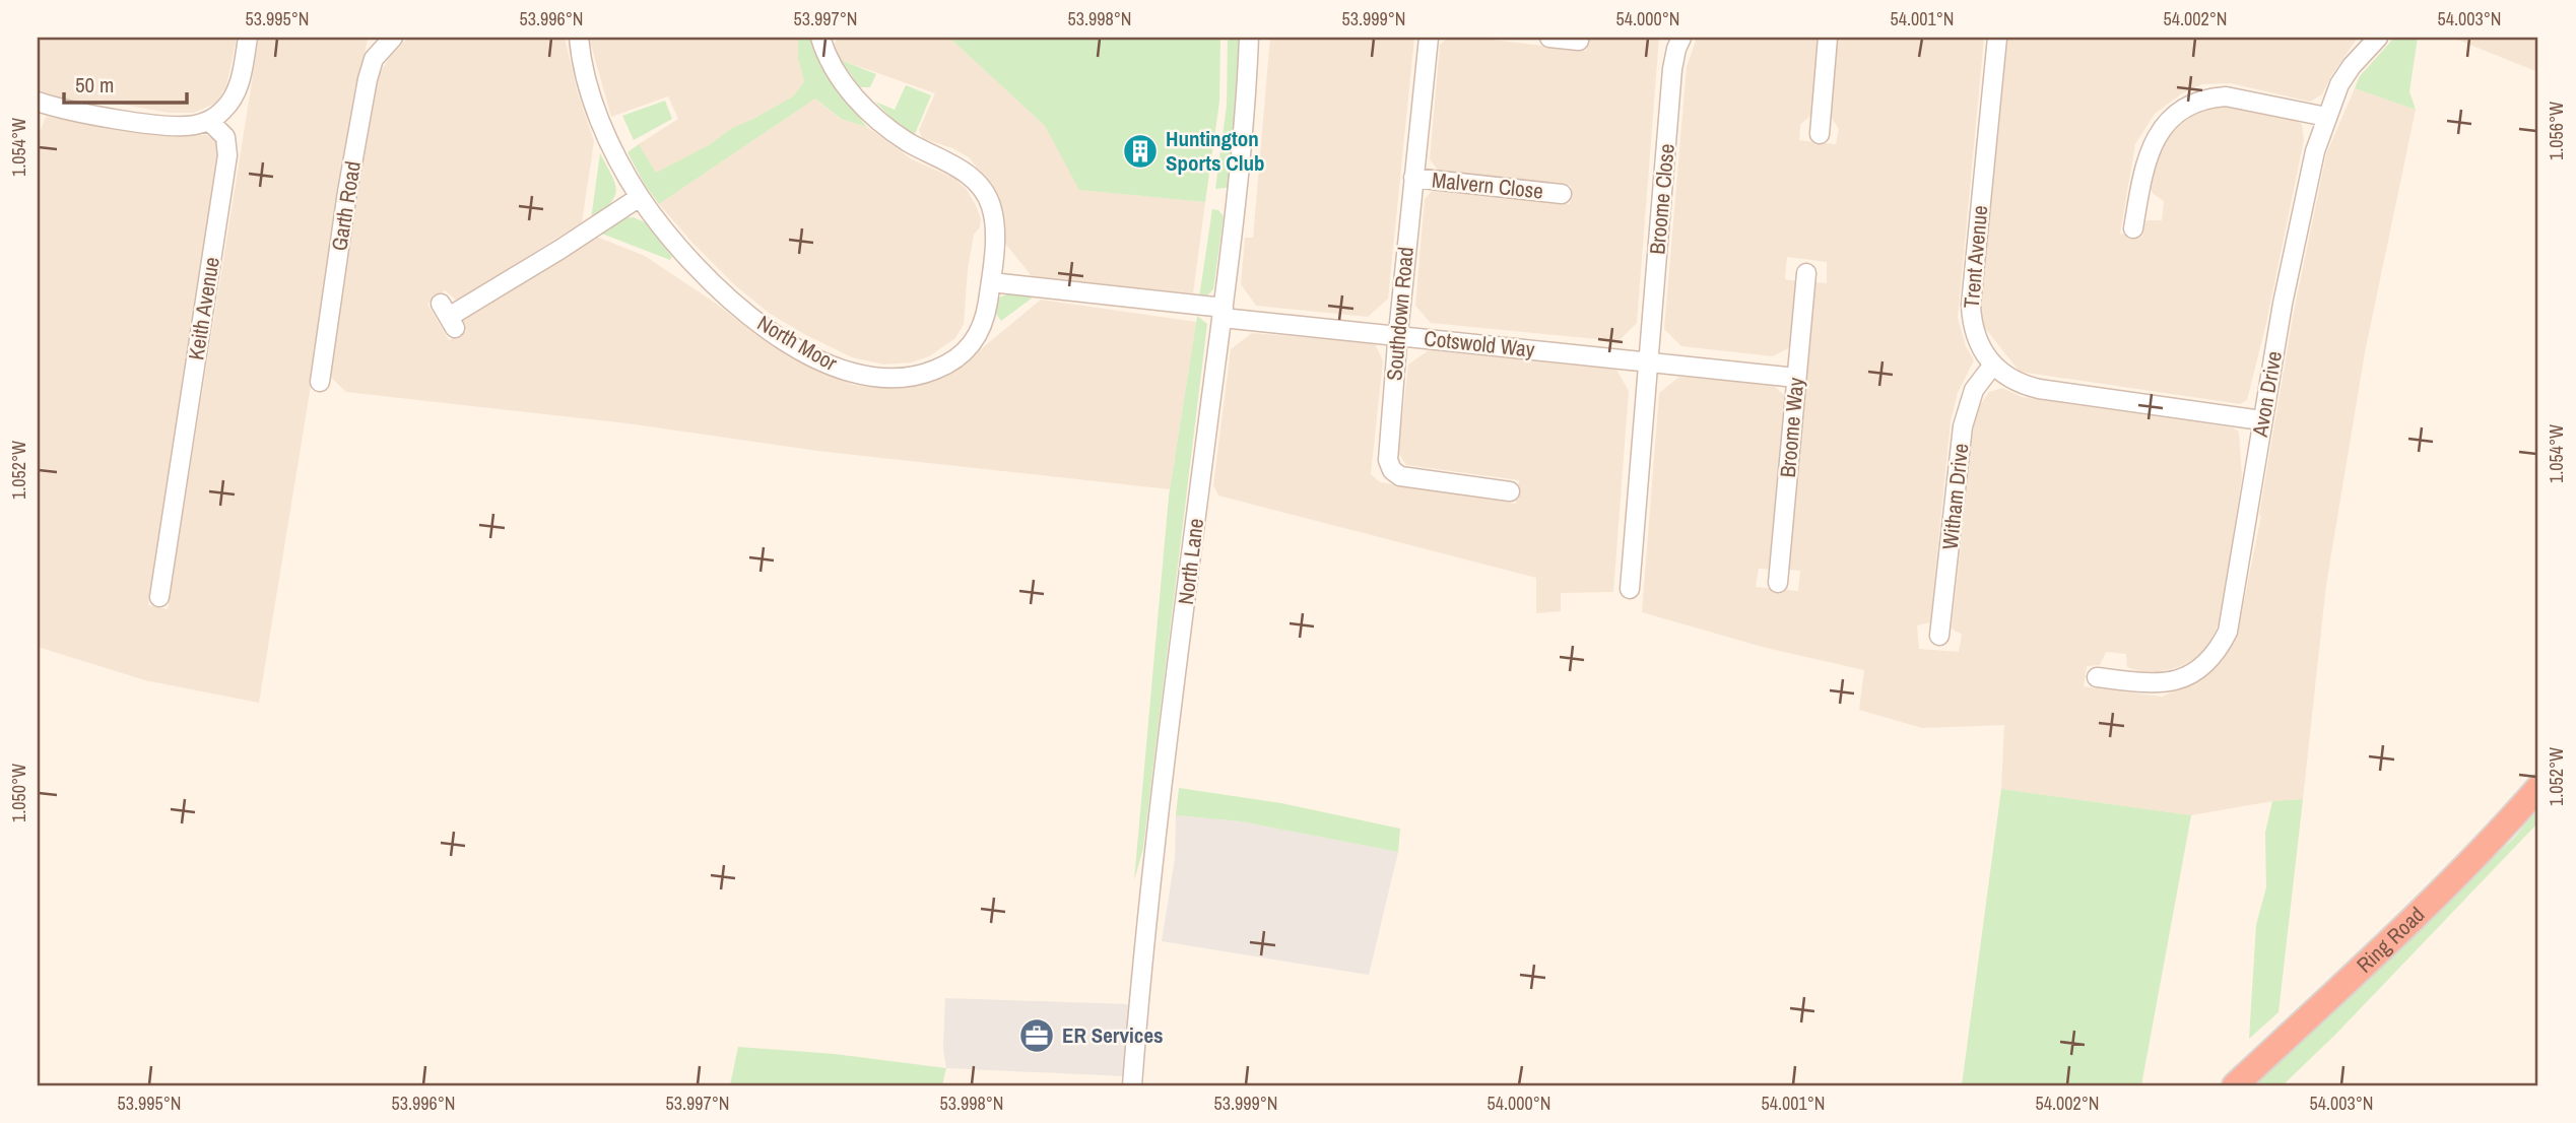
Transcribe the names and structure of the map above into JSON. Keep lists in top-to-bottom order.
{
  "streets": {
    "highway": ["Ring Road"],
    "street": [
      "Malvern Close",
      "Broome Close",
      "Garth Road",
      "Trent Avenue",
      "Keith Avenue",
      "Southdown Road",
      "North Moor",
      "Cotswold Way",
      "Avon Drive",
      "Broome Way",
      "Witham Drive",
      "North Lane"
    ]
  },
  "crossings": [
    ["Malvern Close", "Southdown Road"],
    ["Broome Close", "Cotswold Way"],
    ["Trent Avenue", "Avon Drive"],
    ["Trent Avenue", "Witham Drive"],
    ["Southdown Road", "Cotswold Way"],
    ["Cotswold Way", "North Lane"]
  ],
  "places": {
    "building": ["Huntington Sports Club"],
    "office": ["ER Services"]
  },
  "scale_bar": "50 m",
  "coordinates": [
    "53.995°N",
    "53.996°N",
    "53.997°N",
    "53.998°N",
    "53.999°N",
    "54.000°N",
    "54.001°N",
    "54.002°N",
    "54.003°N",
    "1.056°W",
    "1.054°W",
    "1.052°W",
    "1.050°W"
  ]
}
